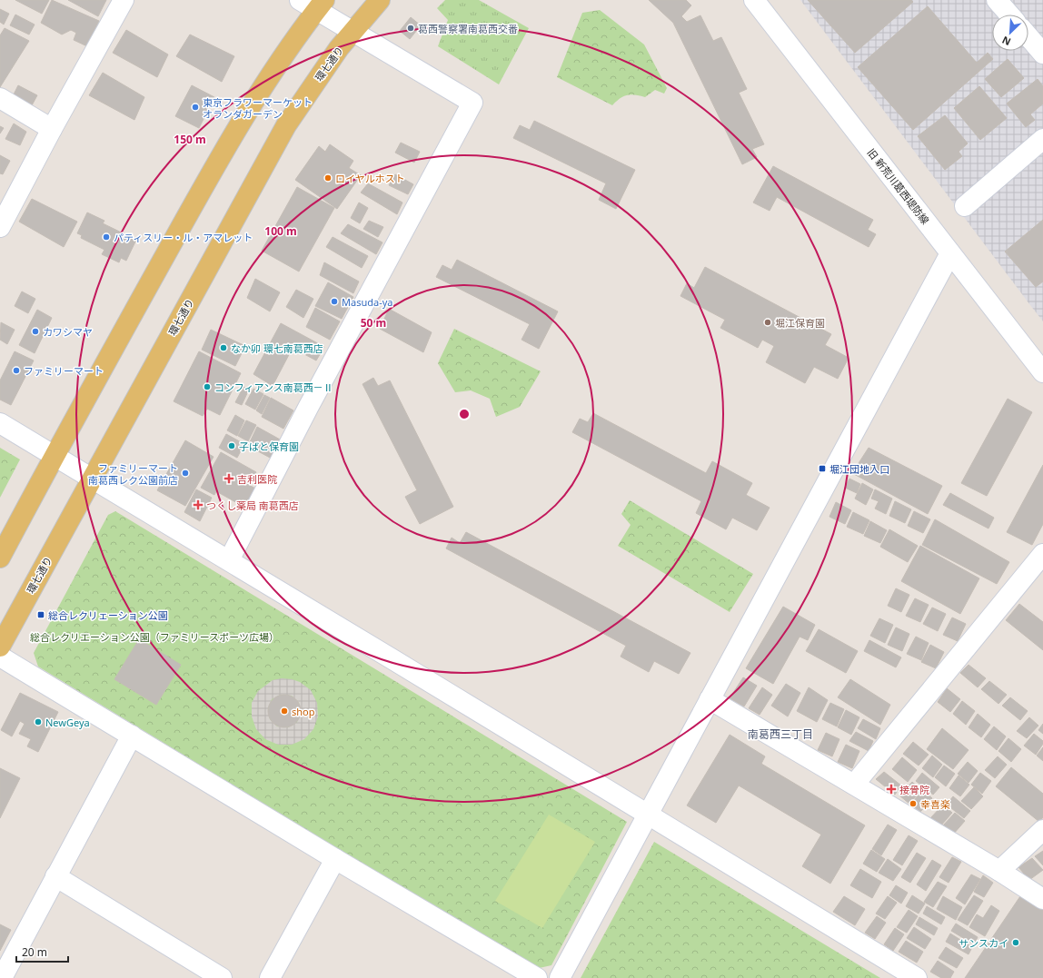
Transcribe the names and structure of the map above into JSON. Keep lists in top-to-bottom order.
{
  "streets": {
    "main road": ["環七通り"],
    "street": ["旧 新荒川葛西堤防線"]
  },
  "districts": ["南葛西三丁目"],
  "parks": ["総合レクリエーション公園（ファミリースポーツ広場）"],
  "places": {
    "other": [
      "葛西警察署南葛西交番",
      "東京フラワーマーケット オランダガーデン",
      "ロイヤルホスト",
      "パティスリー・ル・アマレット",
      "Masuda-ya",
      "堀江保育園",
      "カワシマヤ",
      "なか卯 環七南葛西店",
      "ファミリーマート",
      "コンフィアンス南葛西－Ⅱ",
      "子ばと保育園",
      "ファミリーマート 南葛西レク公園前店",
      "shop",
      "NewGeya",
      "幸喜楽",
      "サンスカイ"
    ],
    "transit": ["堀江団地入口", "総合レクリェーション公園"],
    "health": ["吉利医院", "つくし薬局 南葛西店", "接骨院"]
  },
  "scale_bar": "20 m",
  "north": "bottom left",
  "rings": ["150 m", "100 m", "50 m"]
}
